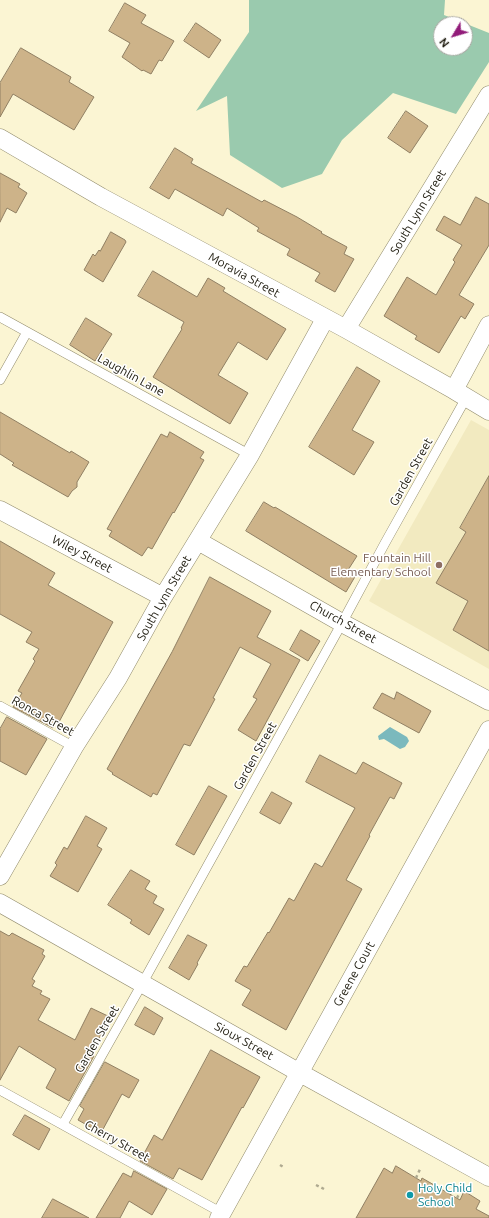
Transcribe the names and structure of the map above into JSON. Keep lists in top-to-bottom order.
{
  "streets": {
    "street": [
      "South Lynn Street",
      "Moravia Street",
      "Wiley Street",
      "Church Street",
      "Greene Court",
      "Sioux Street"
    ],
    "lane": [
      "Laughlin Lane",
      "Garden Street",
      "Ronca Street",
      "Cherry Street"
    ]
  },
  "crossings": [
    ["South Lynn Street", "Moravia Street"],
    ["South Lynn Street", "Laughlin Lane"],
    ["South Lynn Street", "Wiley Street"],
    ["South Lynn Street", "Church Street"],
    ["South Lynn Street", "Ronca Street"],
    ["Moravia Street", "Garden Street"],
    ["Garden Street", "Church Street"],
    ["Garden Street", "Sioux Street"],
    ["Garden Street", "Cherry Street"],
    ["Greene Court", "Sioux Street"],
    ["Greene Court", "Cherry Street"]
  ],
  "places": ["Fountain Hill Elementary School", "Holy Child School"],
  "north": "bottom left"
}
